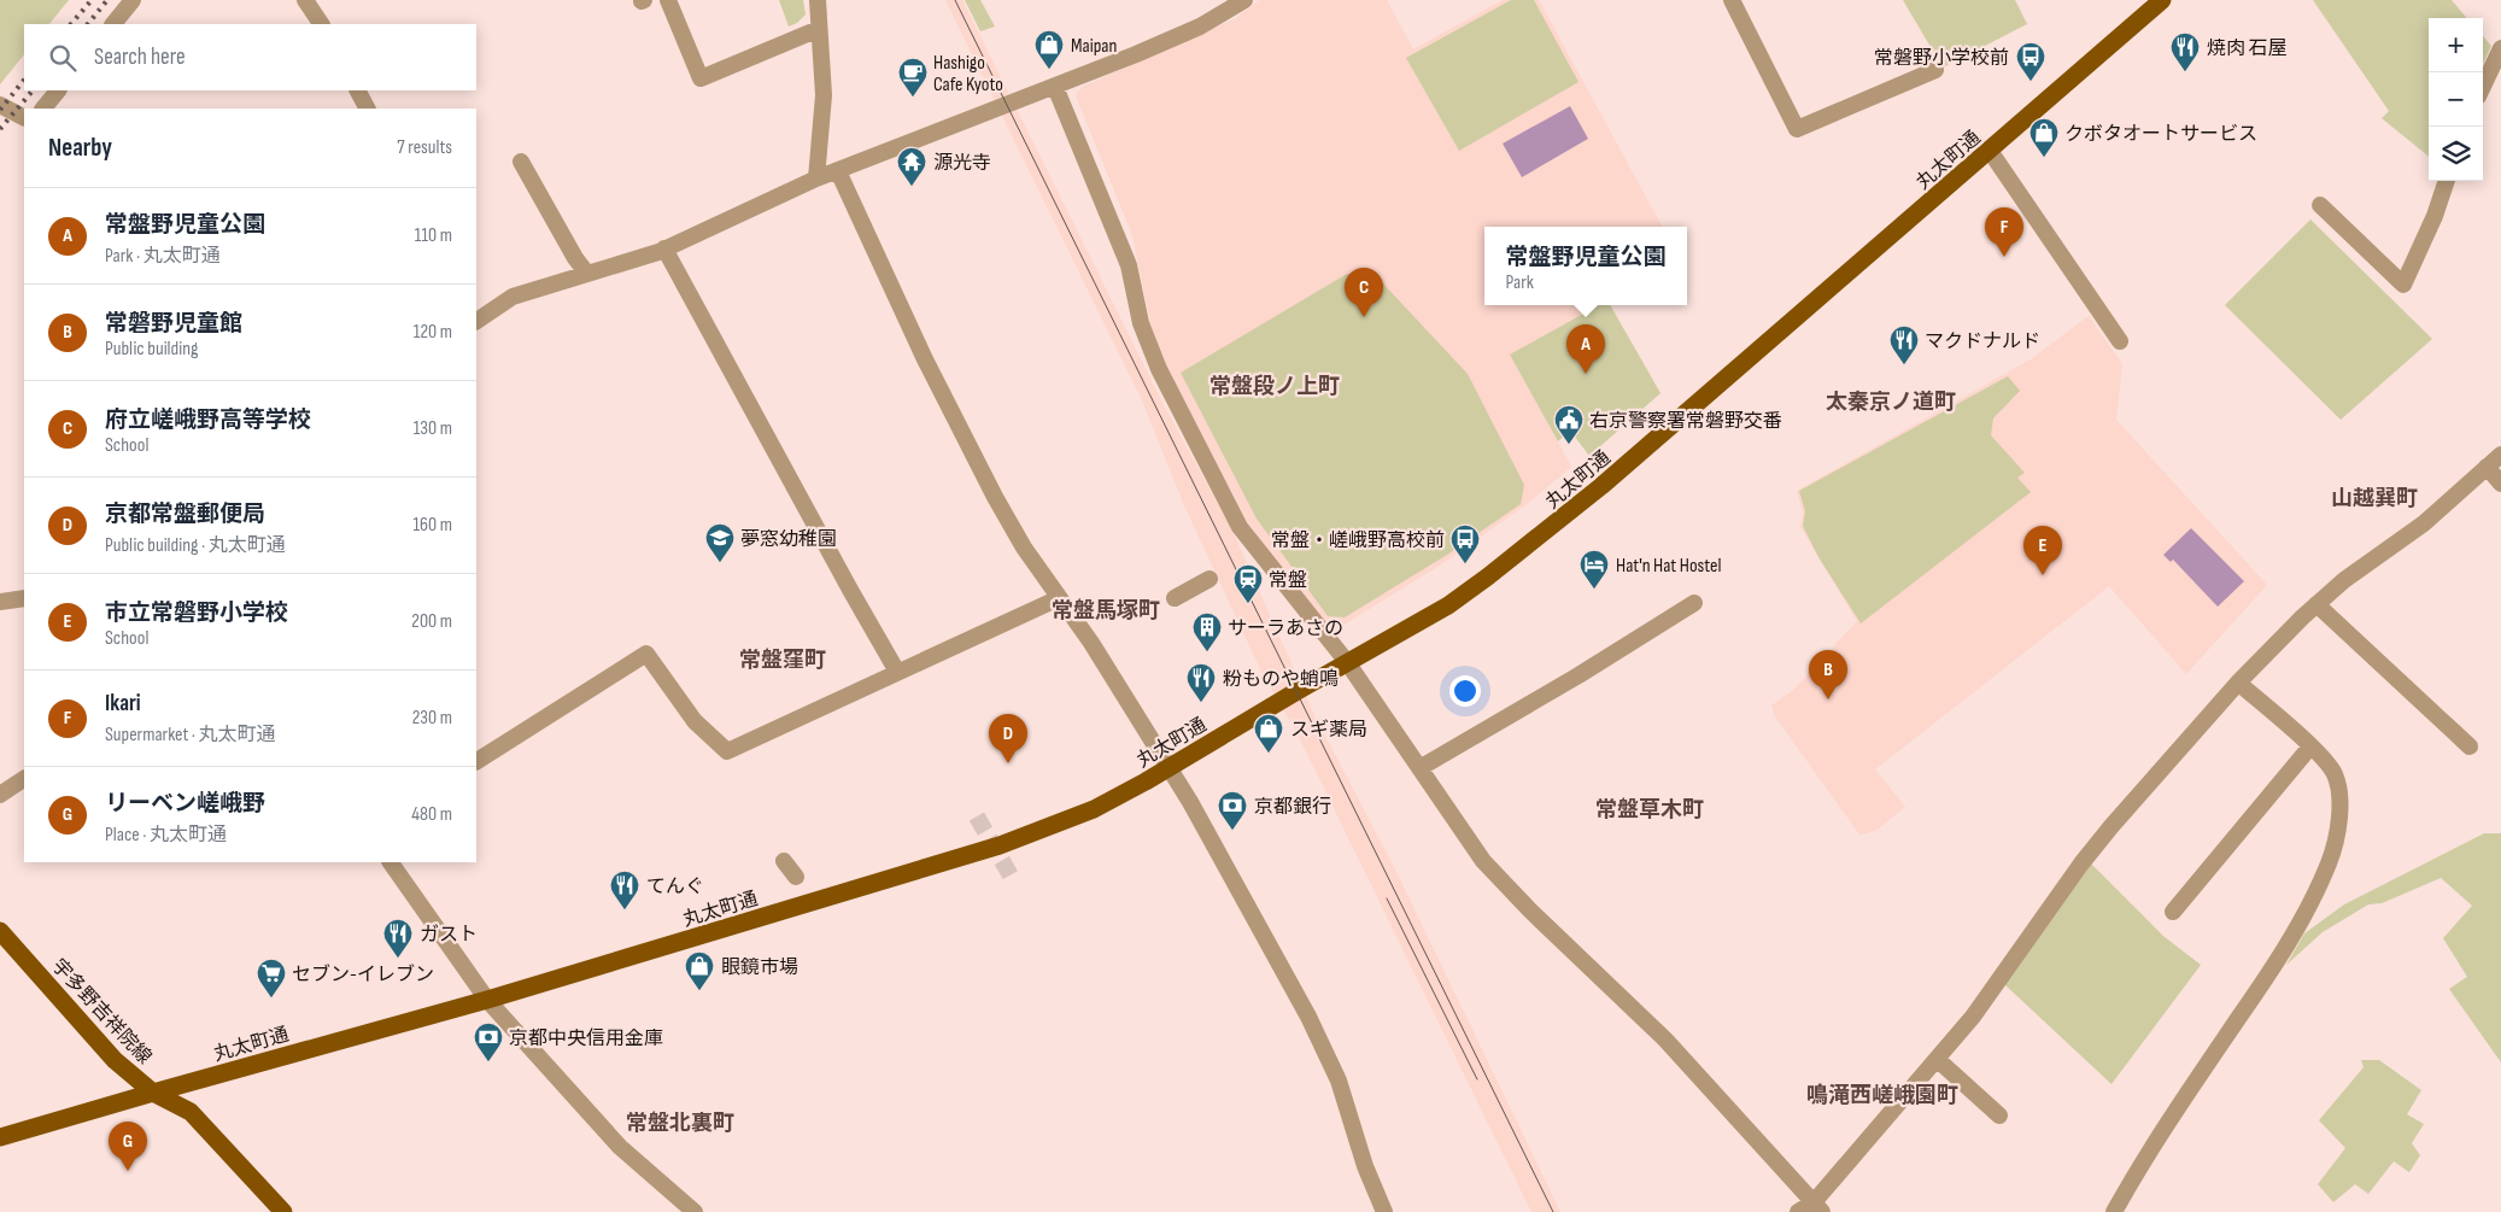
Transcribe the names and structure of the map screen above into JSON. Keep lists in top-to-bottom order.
{
  "streets": {
    "main road": ["丸太町通", "宇多野吉祥院線"]
  },
  "crossings": [
    ["丸太町通", "宇多野吉祥院線"]
  ],
  "districts": [
    "常盤段ノ上町",
    "太秦京ノ道町",
    "山越巽町",
    "常盤馬塚町",
    "常盤窪町",
    "常盤草木町",
    "鳴滝西嵯峨園町",
    "常盤北裏町"
  ],
  "places": {
    "shop": [
      "Maipan",
      "クボタオートサービス",
      "スギ薬局",
      "眼鏡市場"
    ],
    "restaurant": [
      "焼肉 石屋",
      "マクドナルド",
      "粉ものや蛸鳴",
      "てんぐ",
      "ガスト"
    ],
    "bus stop": ["常磐野小学校前", "常盤・嵯峨野高校前"],
    "cafe": ["Hashigo Cafe Kyoto"],
    "temple": ["源光寺"],
    "public building": ["右京警察署常磐野交番"],
    "school or university": ["夢窓幼稚園"],
    "hotel": ["Hat'n Hat Hostel"],
    "station": ["常盤"],
    "building": ["サーラあさの"],
    "bank": ["京都銀行", "京都中央信用金庫"],
    "supermarket": ["セブン-イレブン"]
  },
  "page": {
    "map_buttons": ["+", "−"],
    "search": "Search here",
    "heading": ["Nearby", "7 results"],
    "list": [
      {
        "mark": "A",
        "name": "常盤野児童公園",
        "note": "Park · 丸太町通",
        "value": "110 m"
      },
      {
        "mark": "B",
        "name": "常磐野児童館",
        "note": "Public building",
        "value": "120 m"
      },
      {
        "mark": "C",
        "name": "府立嵯峨野高等学校",
        "note": "School",
        "value": "130 m"
      },
      {
        "mark": "D",
        "name": "京都常盤郵便局",
        "note": "Public building · 丸太町通",
        "value": "160 m"
      },
      {
        "mark": "E",
        "name": "市立常磐野小学校",
        "note": "School",
        "value": "200 m"
      },
      {
        "mark": "F",
        "name": "Ikari",
        "note": "Supermarket · 丸太町通",
        "value": "230 m"
      },
      {
        "mark": "G",
        "name": "リーベン嵯峨野",
        "note": "Place · 丸太町通",
        "value": "480 m"
      }
    ],
    "pins": [
      "F",
      "C",
      "A",
      "E",
      "B",
      "D",
      "G"
    ],
    "popup": ["常盤野児童公園", "Park"]
  }
}
